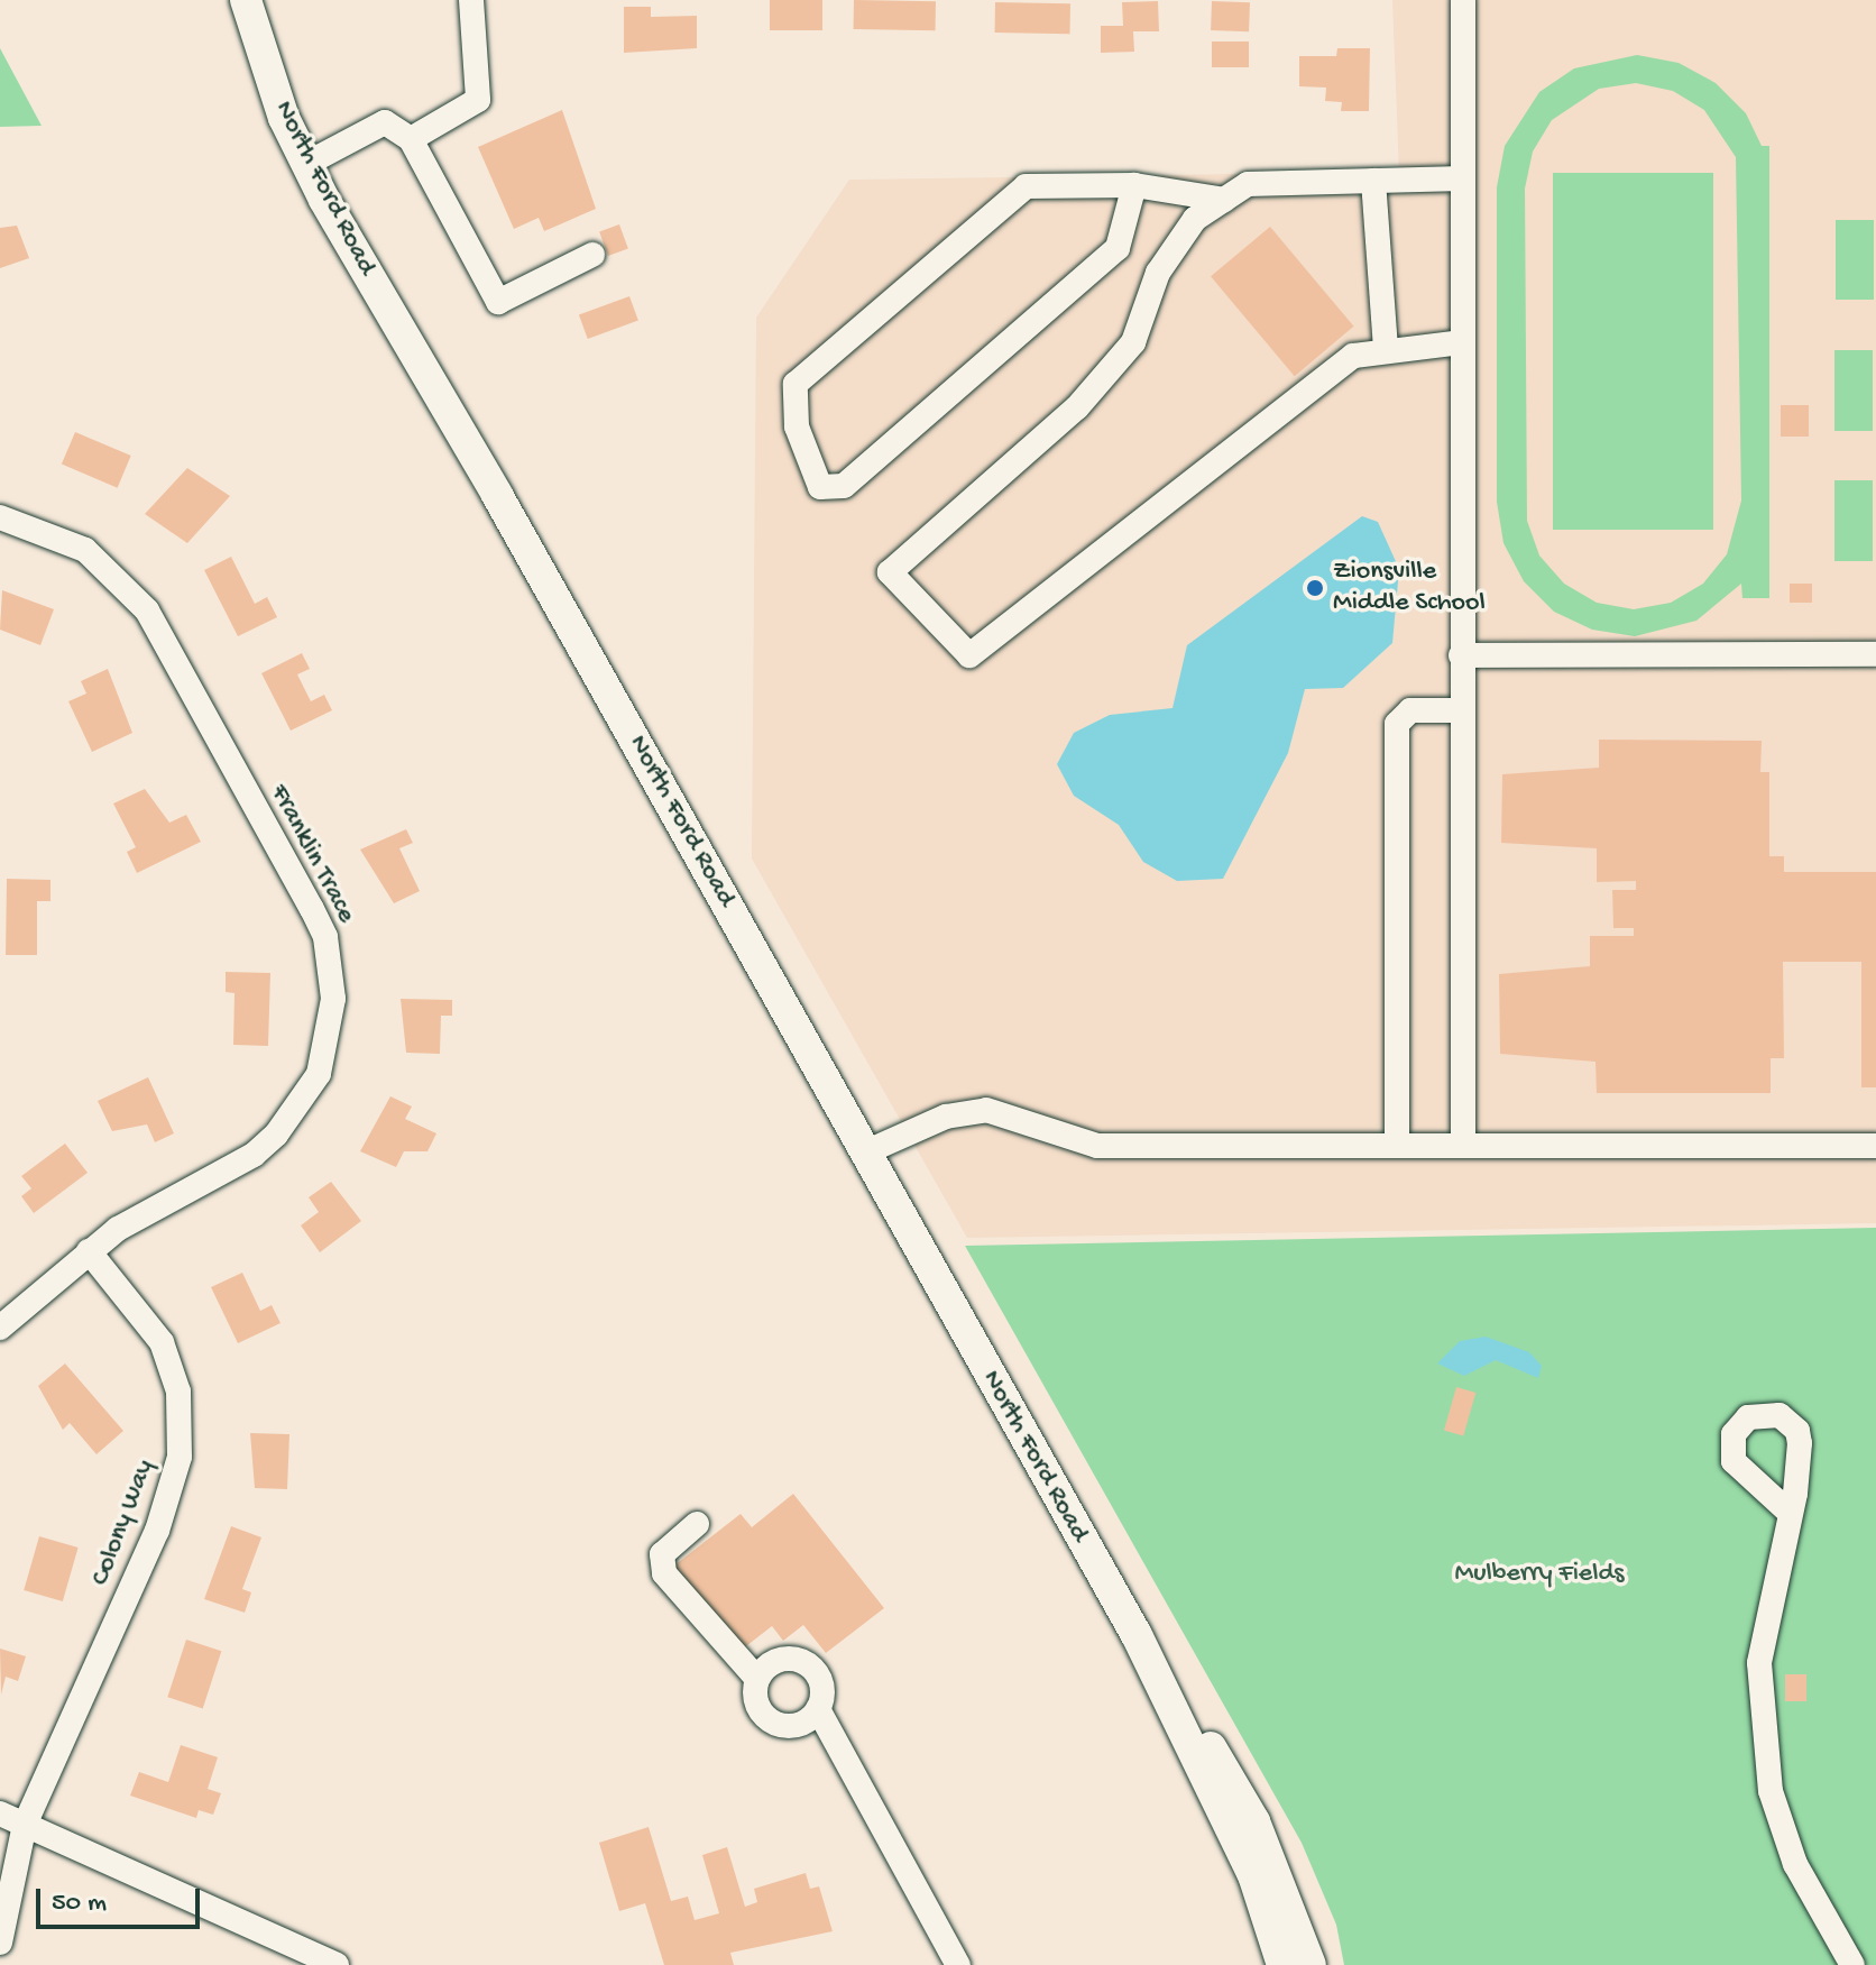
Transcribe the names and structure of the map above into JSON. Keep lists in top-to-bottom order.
{
  "streets": {
    "main road": ["North Ford Road"],
    "street": ["Franklin Trace", "Colony Way"]
  },
  "crossings": [
    ["Franklin Trace", "Colony Way"]
  ],
  "parks": ["Mulberry Fields"],
  "places": ["Zionsville Middle School"],
  "scale_bar": "50 m"
}
